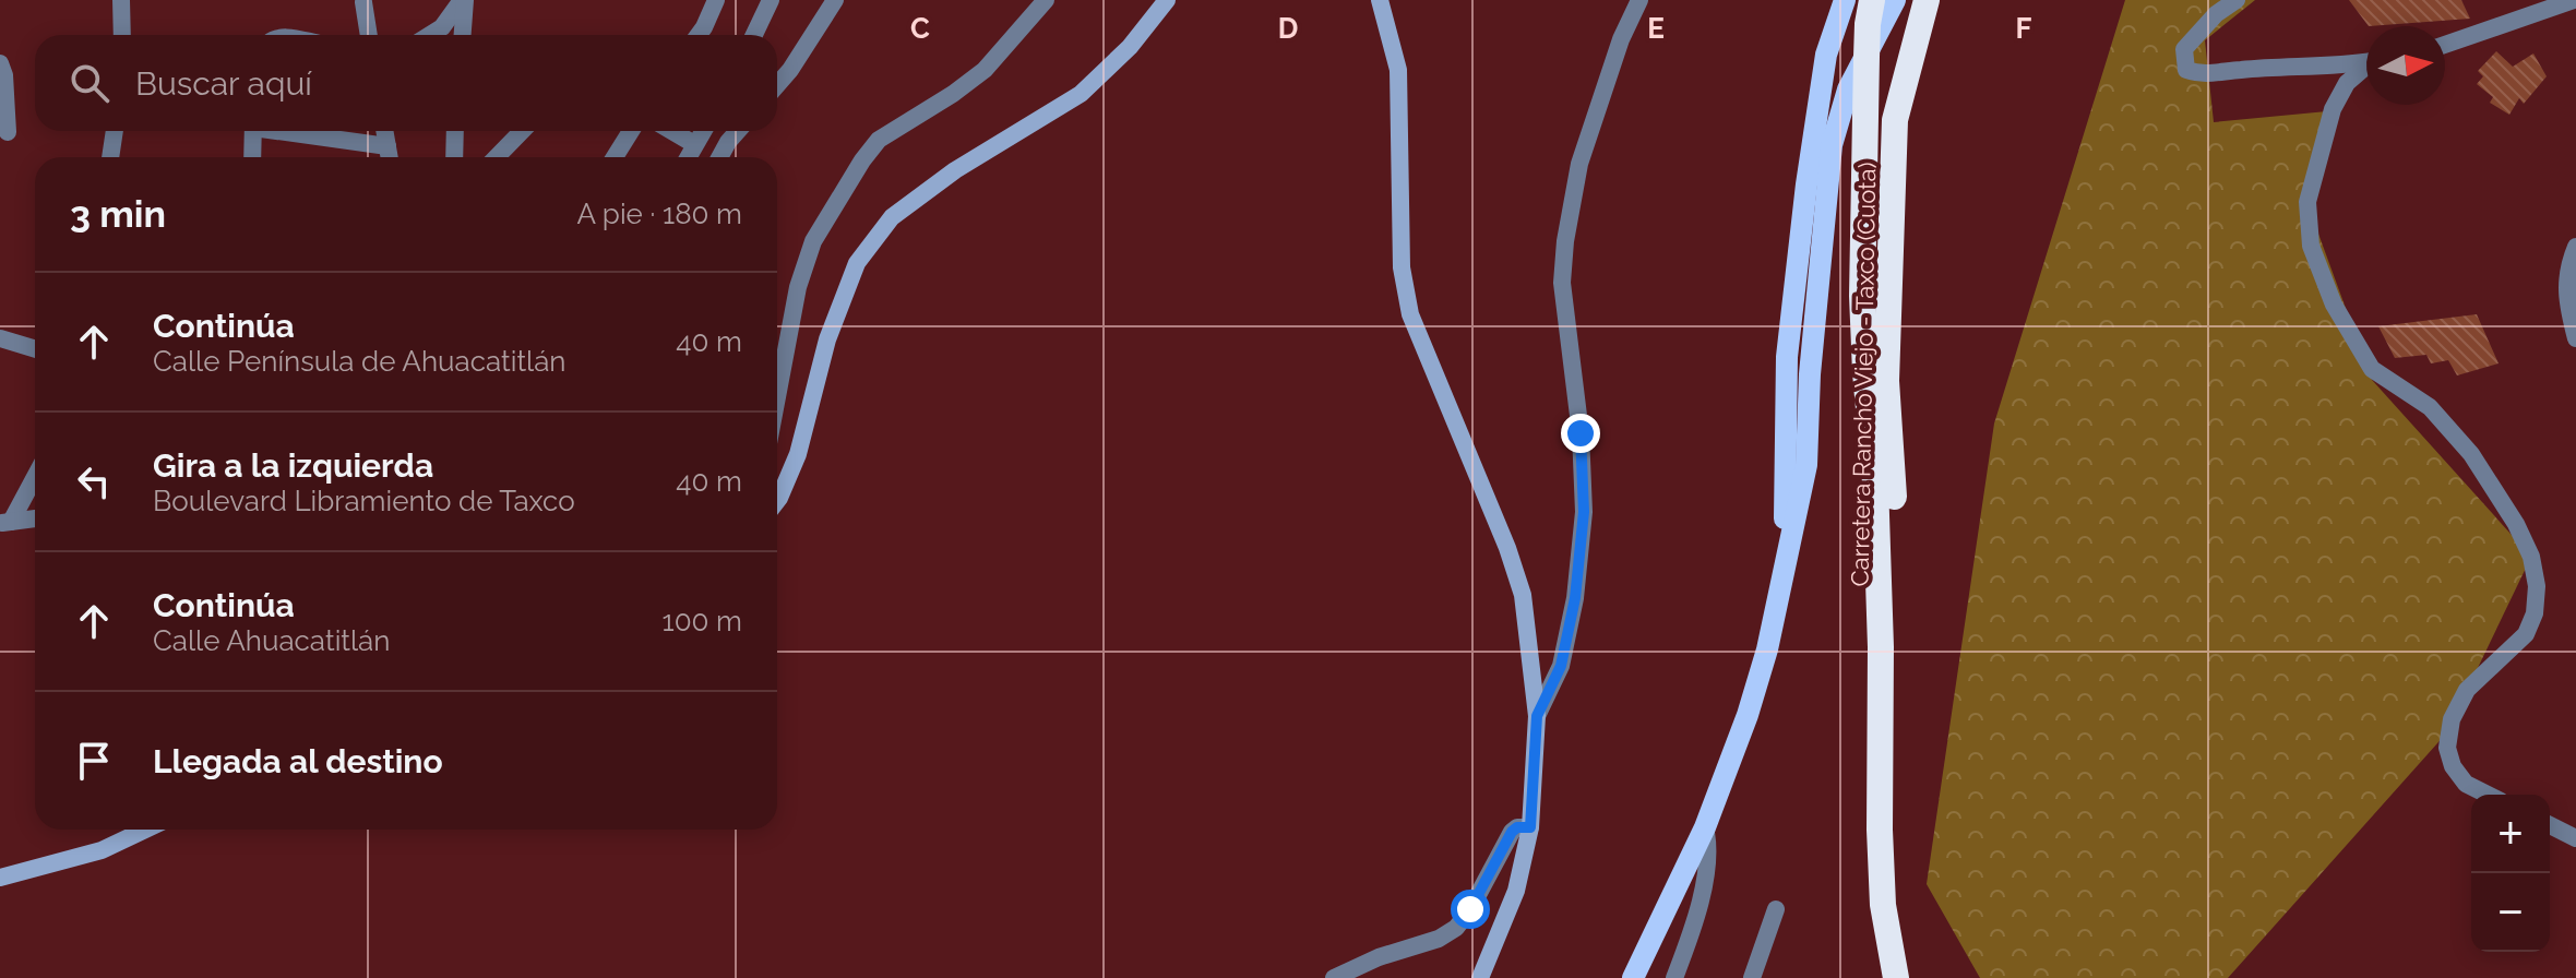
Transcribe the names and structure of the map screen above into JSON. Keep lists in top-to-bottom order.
{
  "streets": {
    "highway": ["Carretera Rancho Viejo - Taxco (Cuota)"]
  },
  "north": "right",
  "page": {
    "search": "Buscar aquí",
    "heading": ["3 min", "A pie · 180 m"],
    "list": [
      ["Continúa", "Calle Península de Ahuacatitlán", "40 m"],
      ["Gira a la izquierda", "Boulevard Libramiento de Taxco", "40 m"],
      ["Continúa", "Calle Ahuacatitlán", "100 m"],
      "Llegada al destino"
    ],
    "map_buttons": ["+", "−"]
  },
  "grid": {
    "columns": [
      "C",
      "D",
      "E",
      "F"
    ]
  }
}
